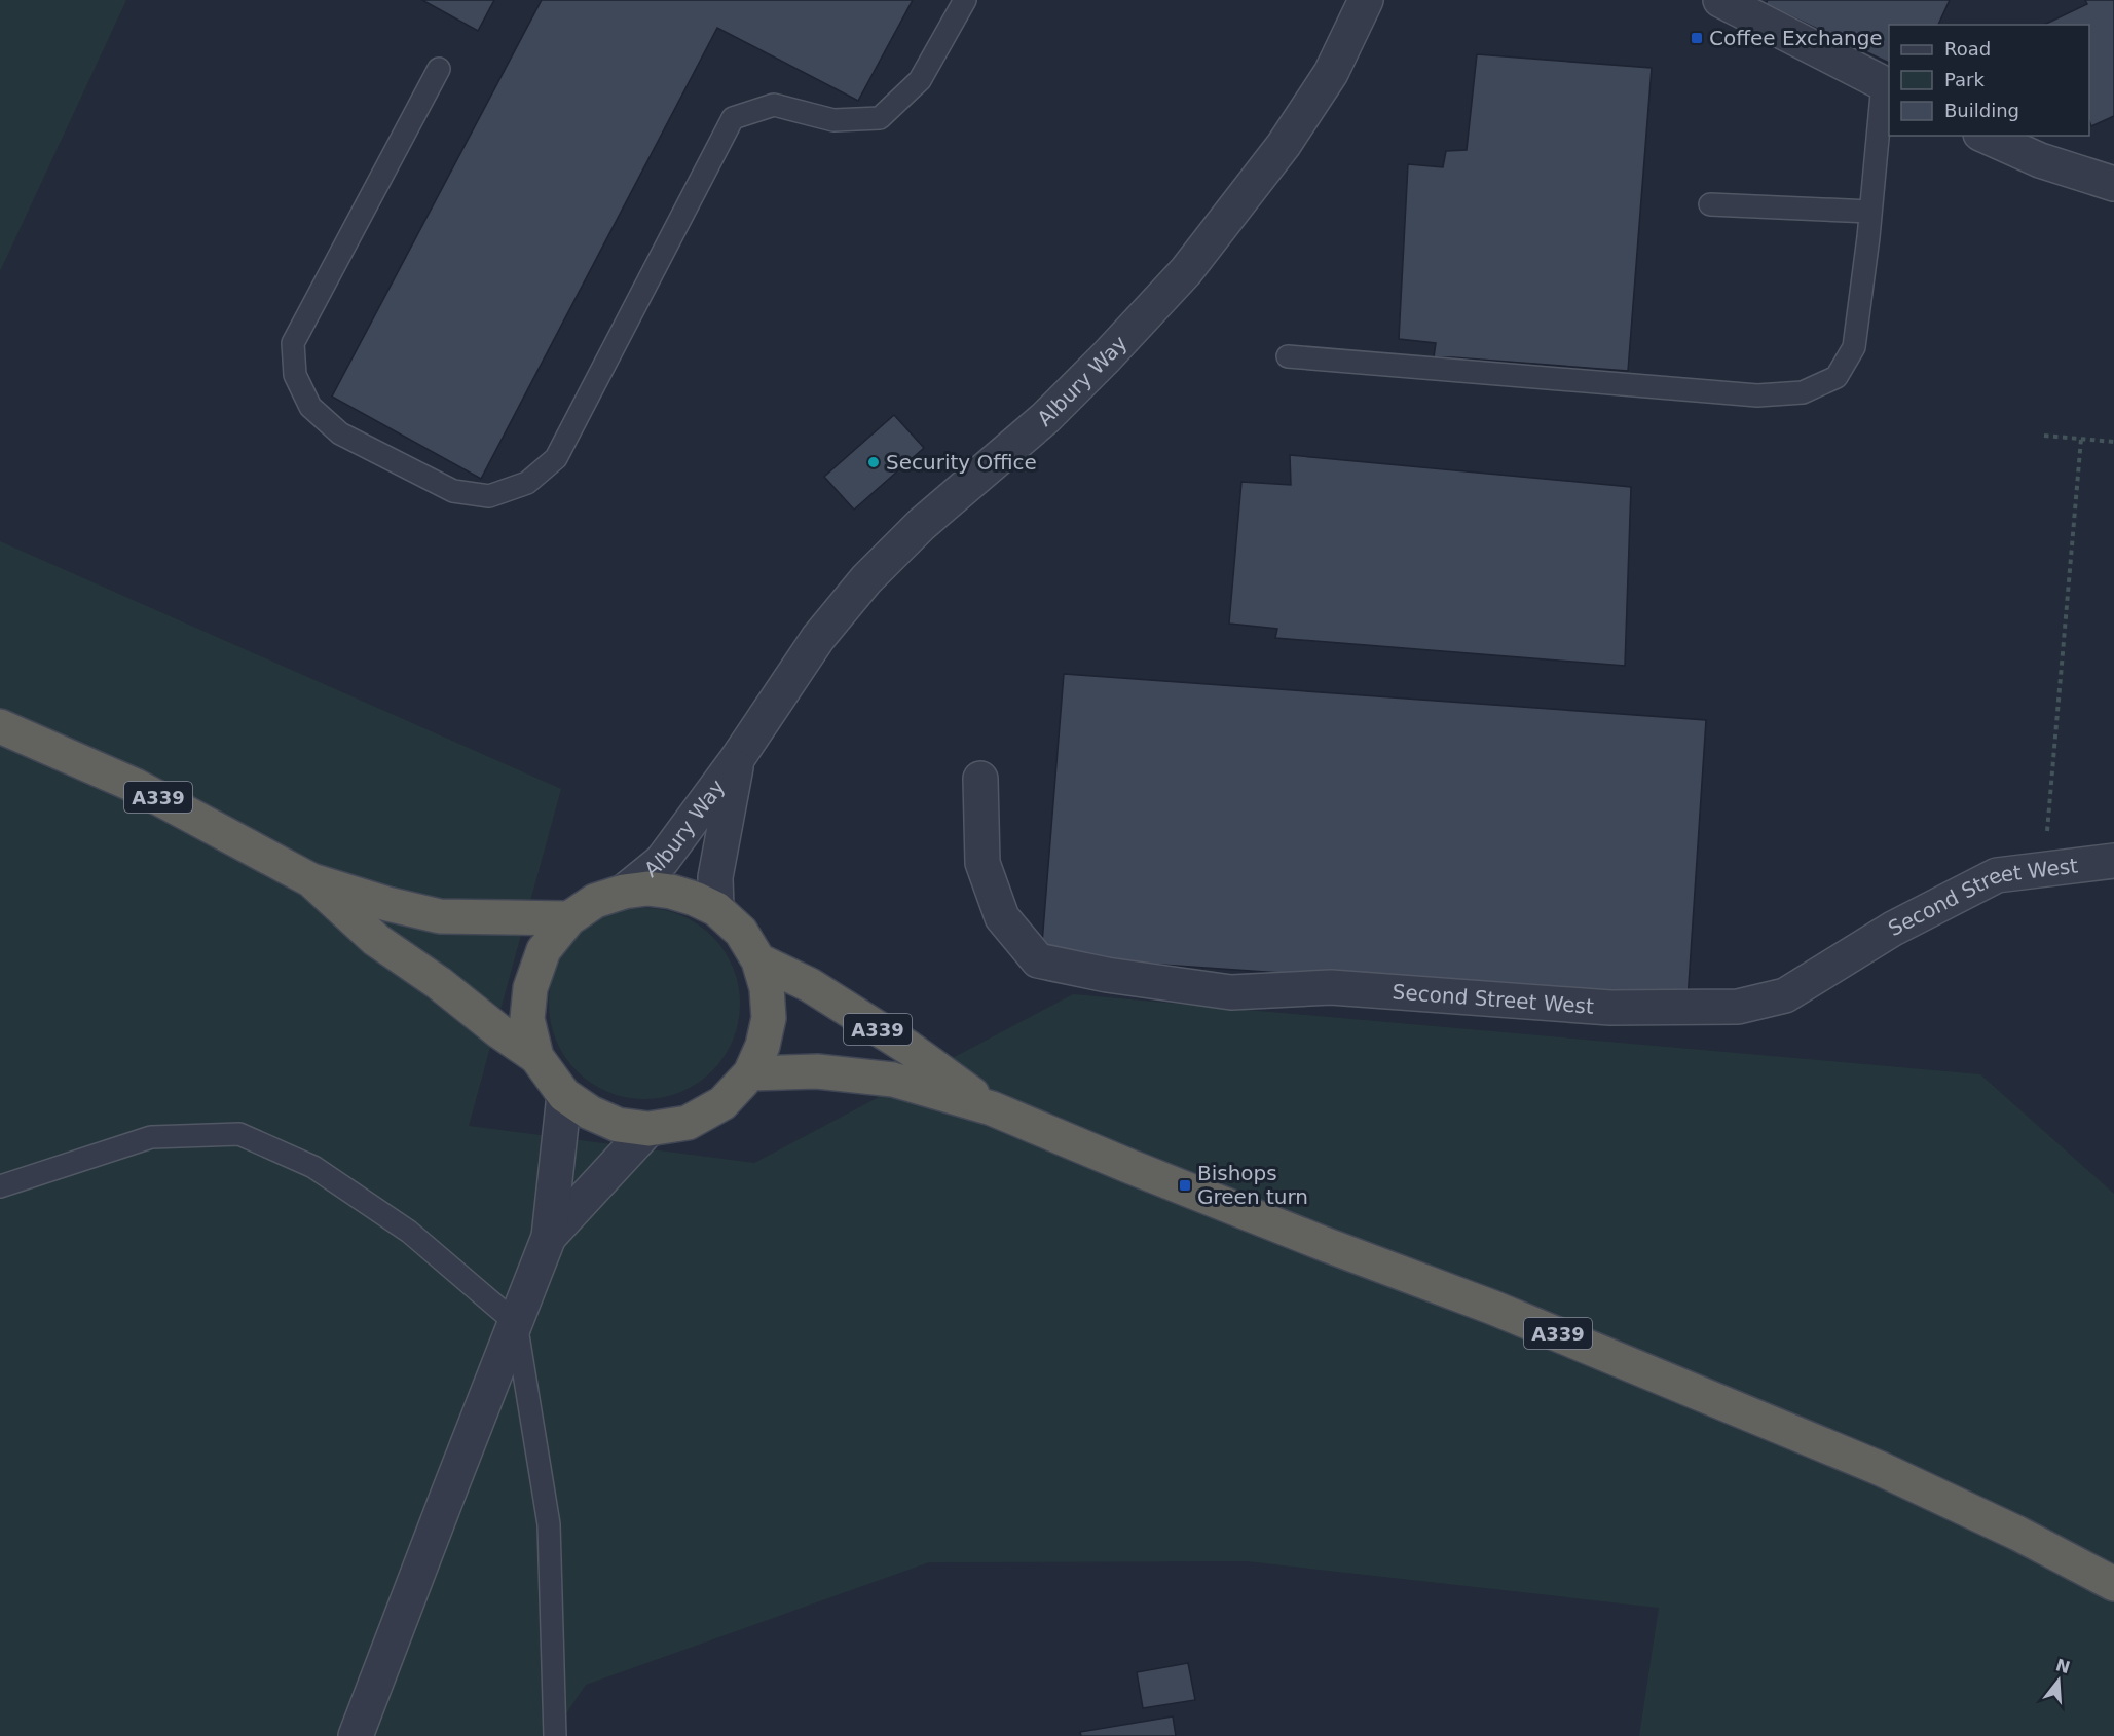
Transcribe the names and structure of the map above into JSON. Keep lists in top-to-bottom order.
{
  "streets": {
    "highway": ["A339"],
    "street": ["Albury Way", "Second Street West"]
  },
  "places": {
    "transit": ["Coffee Exchange", "Bishops Green turn"],
    "other": ["Security Office"]
  },
  "legend": ["Road", "Park", "Building"],
  "north": "top"
}
